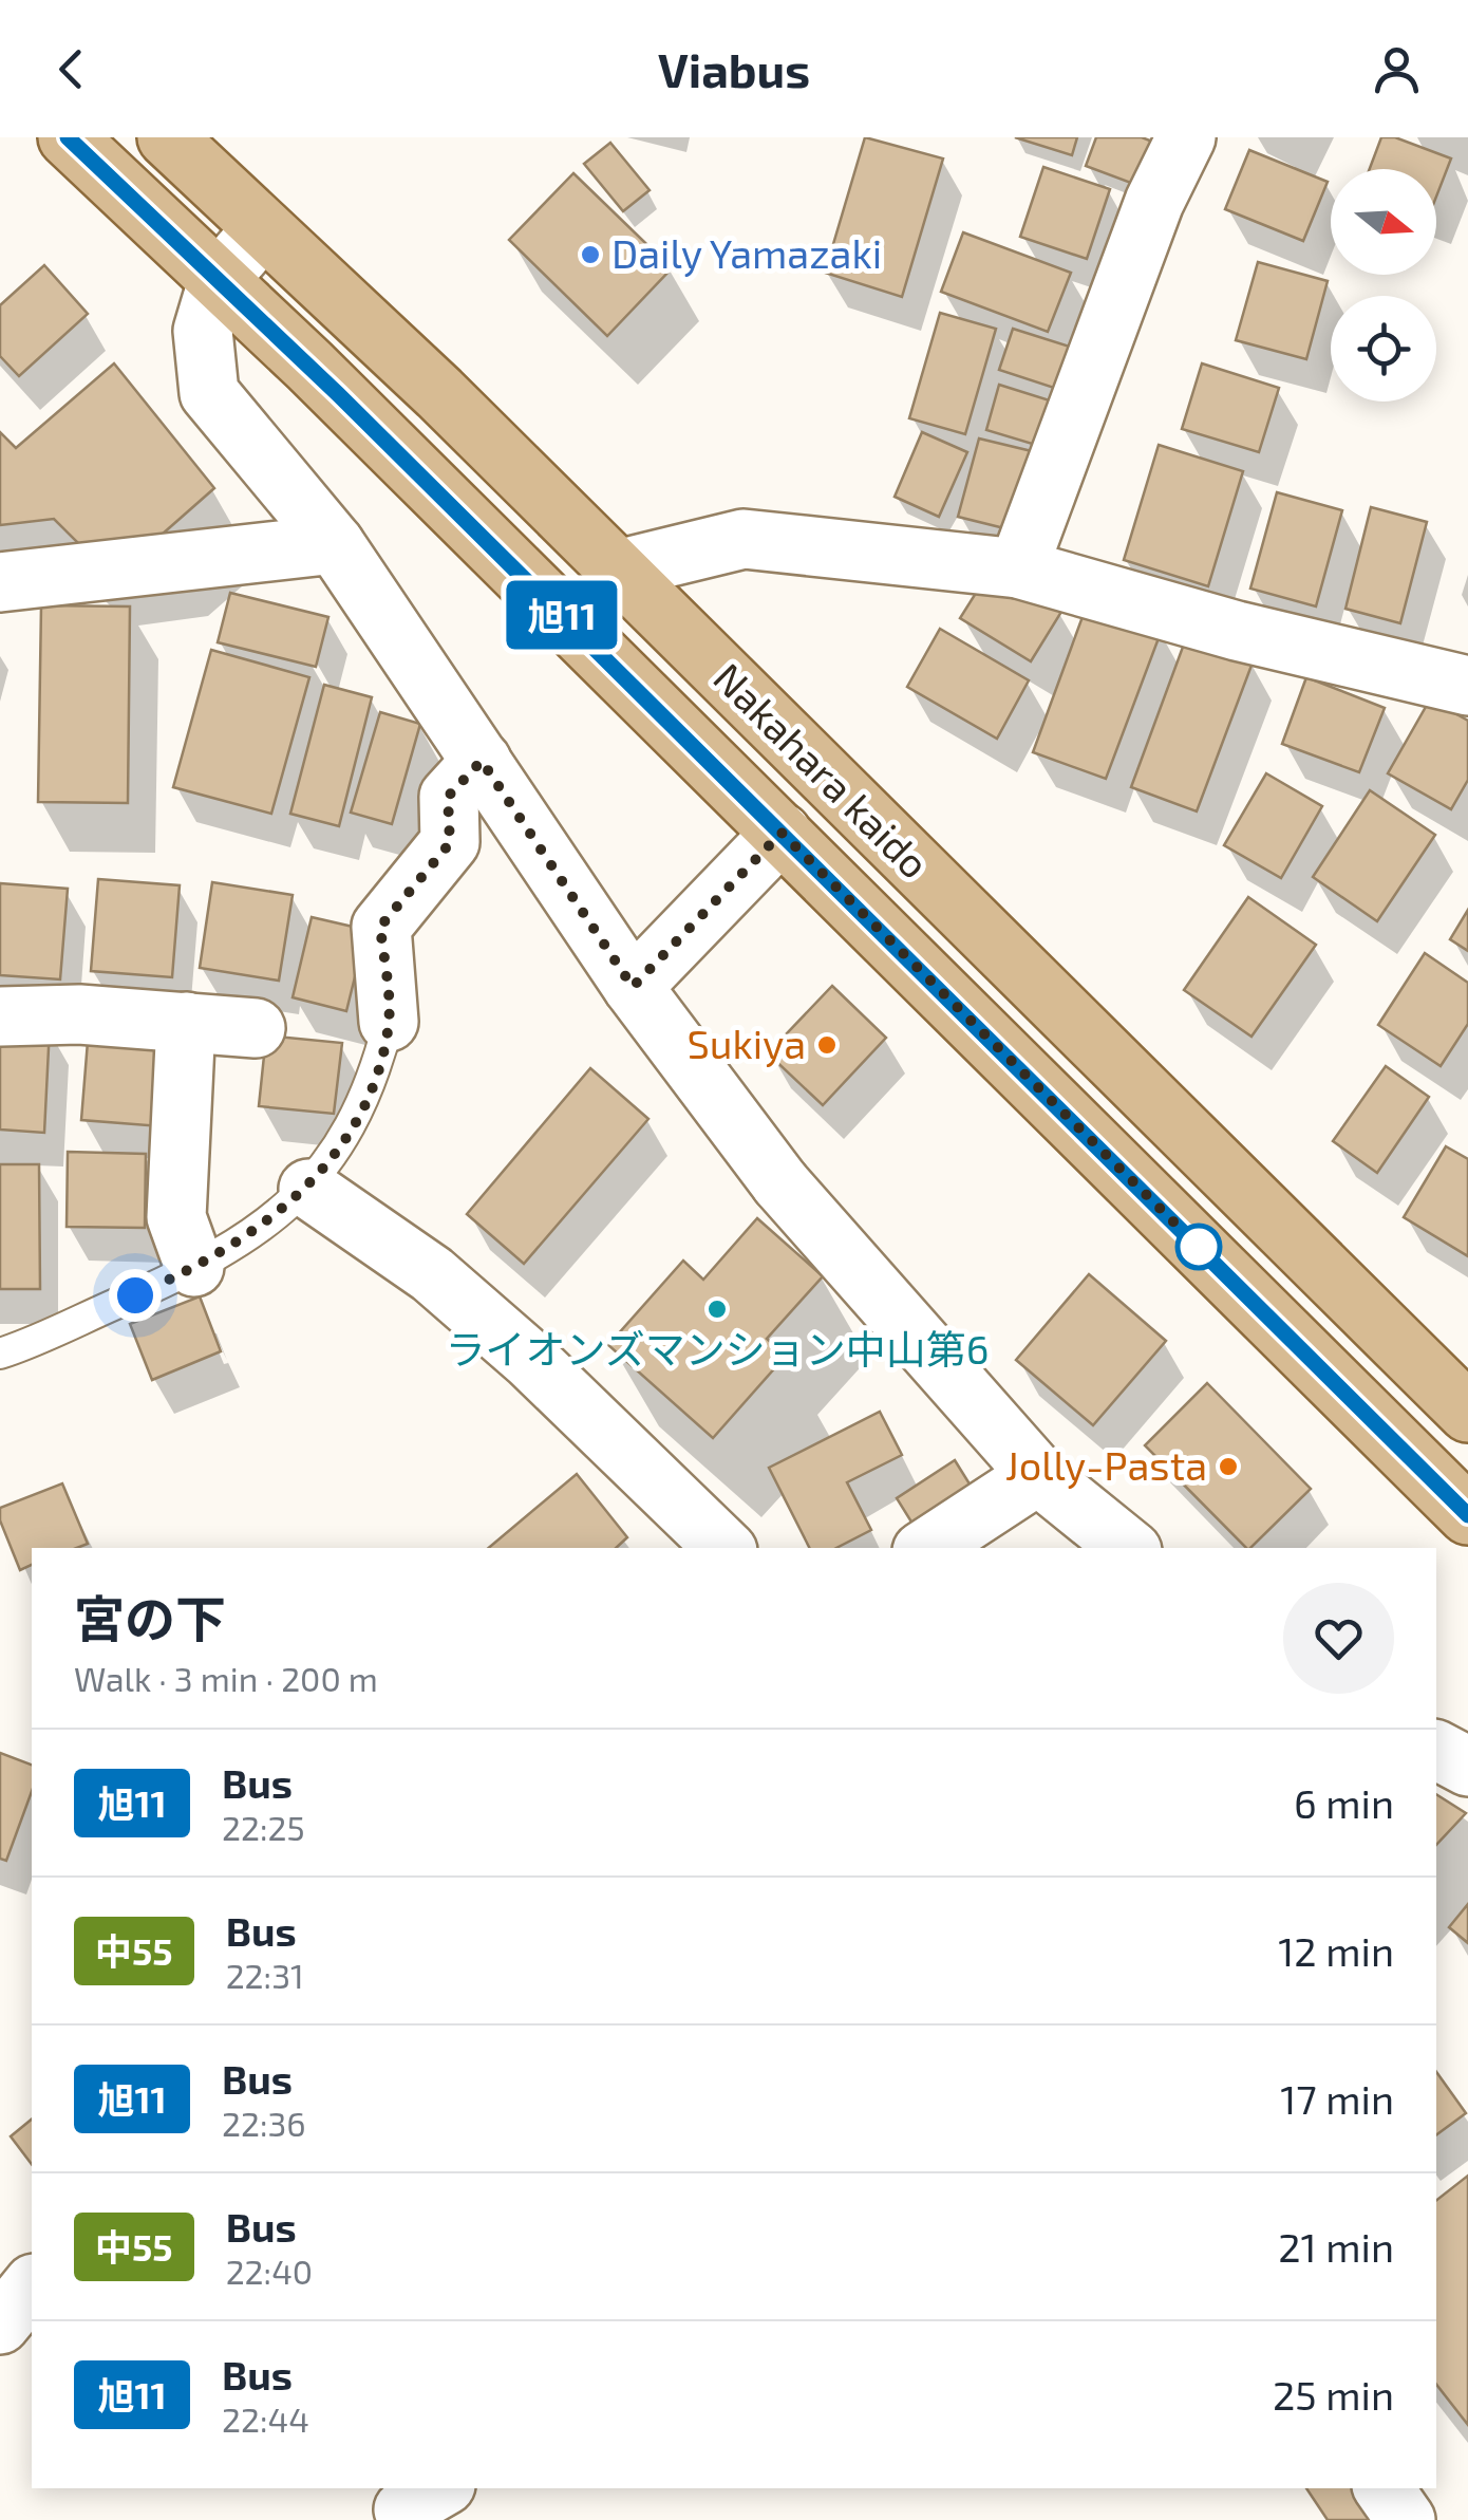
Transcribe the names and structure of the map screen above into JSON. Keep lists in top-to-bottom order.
{
  "streets": {
    "main road": ["Nakahara kaido"]
  },
  "places": [
    "Daily Yamazaki",
    "Sukiya",
    "ライオンズマンション中山第6",
    "Jolly-Pasta"
  ],
  "lines": ["bus line 旭11"],
  "north": "right",
  "page": {
    "header": "Viabus",
    "on_map": "旭11",
    "heading": ["宮の下", "Walk · 3 min · 200 m"],
    "list": [
      {
        "mark": "旭11",
        "name": "Bus",
        "note": "22:25",
        "value": "6 min"
      },
      {
        "mark": "中55",
        "name": "Bus",
        "note": "22:31",
        "value": "12 min"
      },
      {
        "mark": "旭11",
        "name": "Bus",
        "note": "22:36",
        "value": "17 min"
      },
      {
        "mark": "中55",
        "name": "Bus",
        "note": "22:40",
        "value": "21 min"
      },
      {
        "mark": "旭11",
        "name": "Bus",
        "note": "22:44",
        "value": "25 min"
      }
    ]
  }
}
